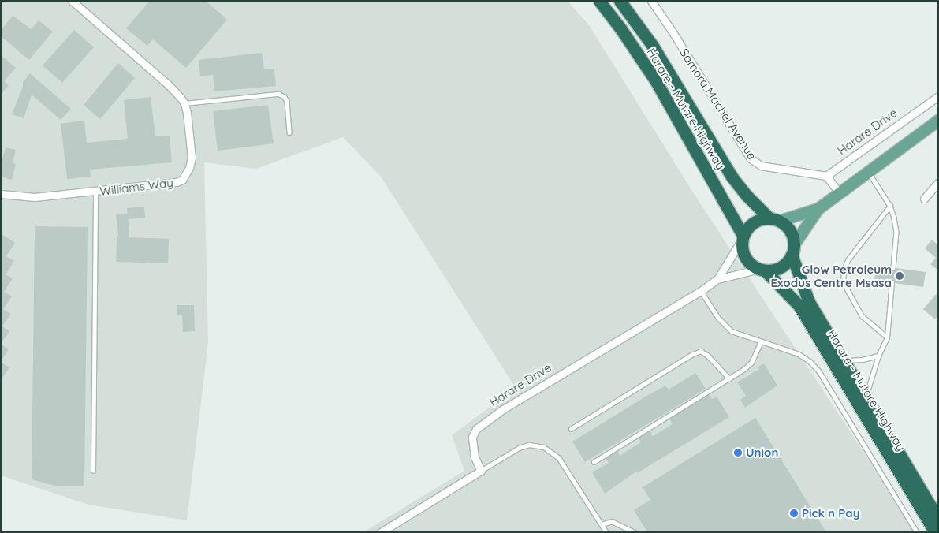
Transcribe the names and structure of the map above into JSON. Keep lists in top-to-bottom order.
{
  "streets": {
    "highway": ["Harare - Mutare Highway"],
    "street": ["Samora Machel Avenue", "Harare Drive", "Williams Way"]
  },
  "crossings": [
    ["Samora Machel Avenue", "Harare Drive"],
    ["Harare - Mutare Highway", "Harare Drive"]
  ],
  "places": ["Glow Petroleum Exodus Centre Msasa", "Union", "Pick n Pay"]
}
